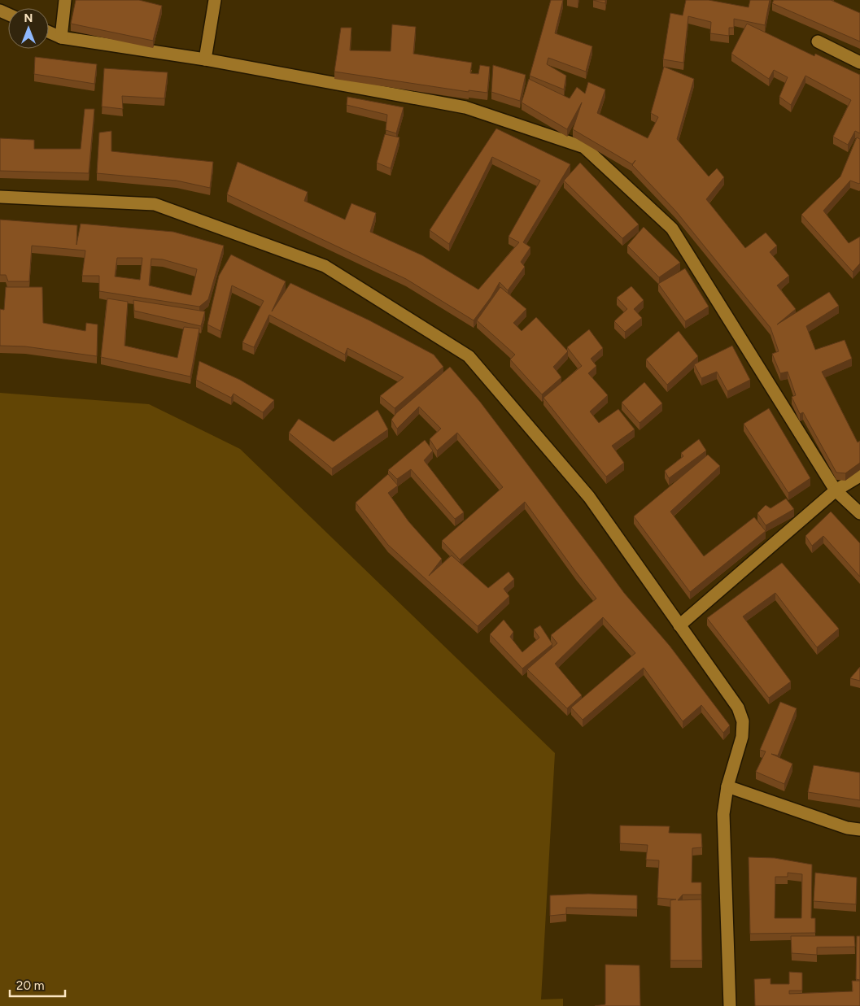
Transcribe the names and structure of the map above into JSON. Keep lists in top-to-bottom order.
{
  "scale_bar": "20 m",
  "north": "top"
}
